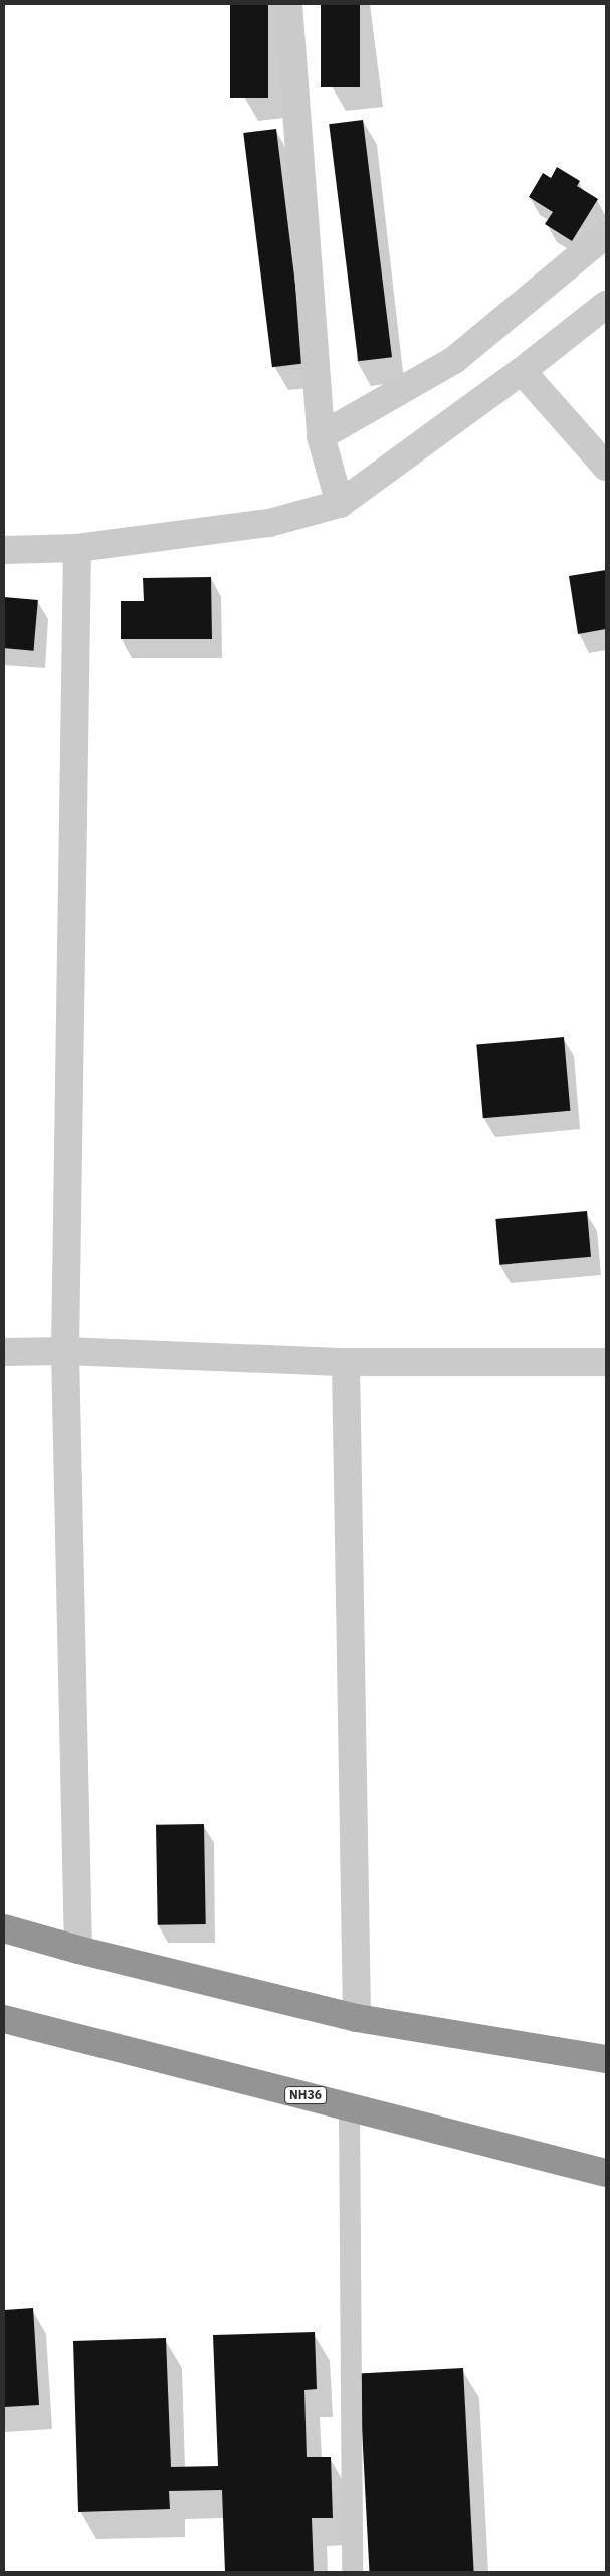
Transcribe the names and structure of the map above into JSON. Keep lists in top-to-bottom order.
{
  "streets": {
    "highway": ["NH36"]
  }
}
